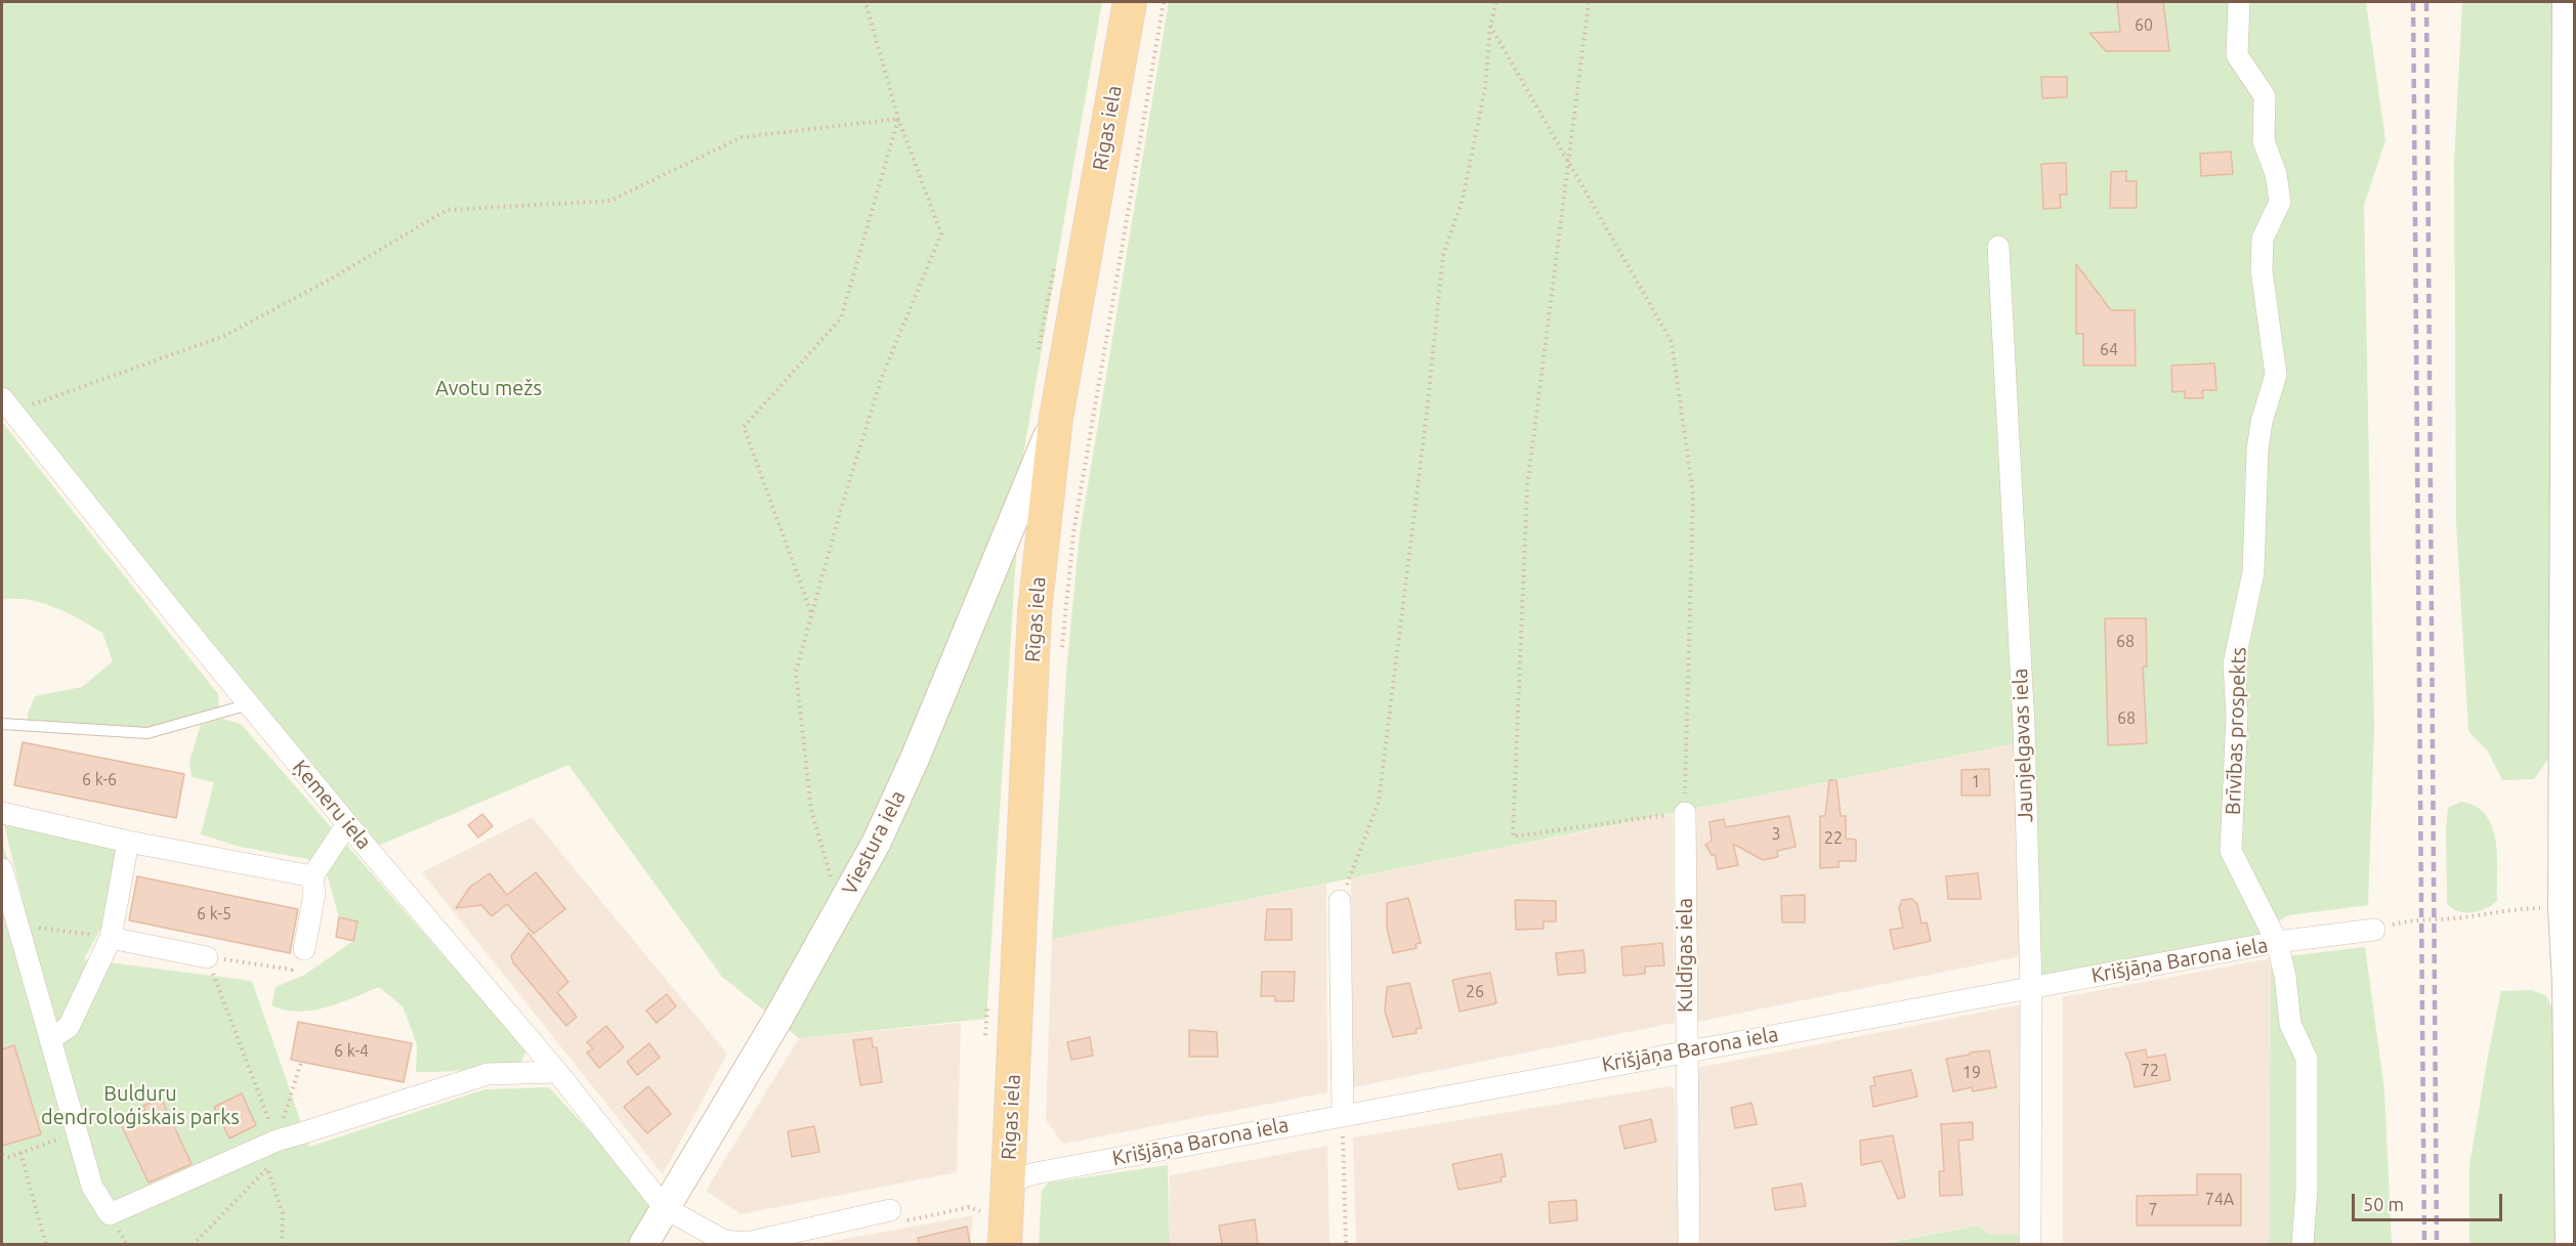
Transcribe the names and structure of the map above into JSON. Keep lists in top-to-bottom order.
{
  "streets": {
    "main road": ["Rīgas iela"],
    "street": [
      "Brīvības prospekts",
      "Jaunjelgavas iela",
      "Ķemeru iela",
      "Viestura iela",
      "Kuldīgas iela",
      "Krišjāņa Barona iela"
    ]
  },
  "crossings": [
    ["Rīgas iela", "Viestura iela"],
    ["Rīgas iela", "Krišjāņa Barona iela"],
    ["Brīvības prospekts", "Krišjāņa Barona iela"],
    ["Jaunjelgavas iela", "Krišjāņa Barona iela"],
    ["Ķemeru iela", "Viestura iela"],
    ["Kuldīgas iela", "Krišjāņa Barona iela"]
  ],
  "parks": ["Avotu mežs", "Bulduru dendroloģiskais parks"],
  "house_numbers": [
    "60",
    "64",
    "68",
    "68",
    "6 k-6",
    "1",
    "3",
    "22",
    "6 k-5",
    "26",
    "6 k-4",
    "72",
    "19",
    "74A",
    "7"
  ],
  "scale_bar": "50 m"
}
